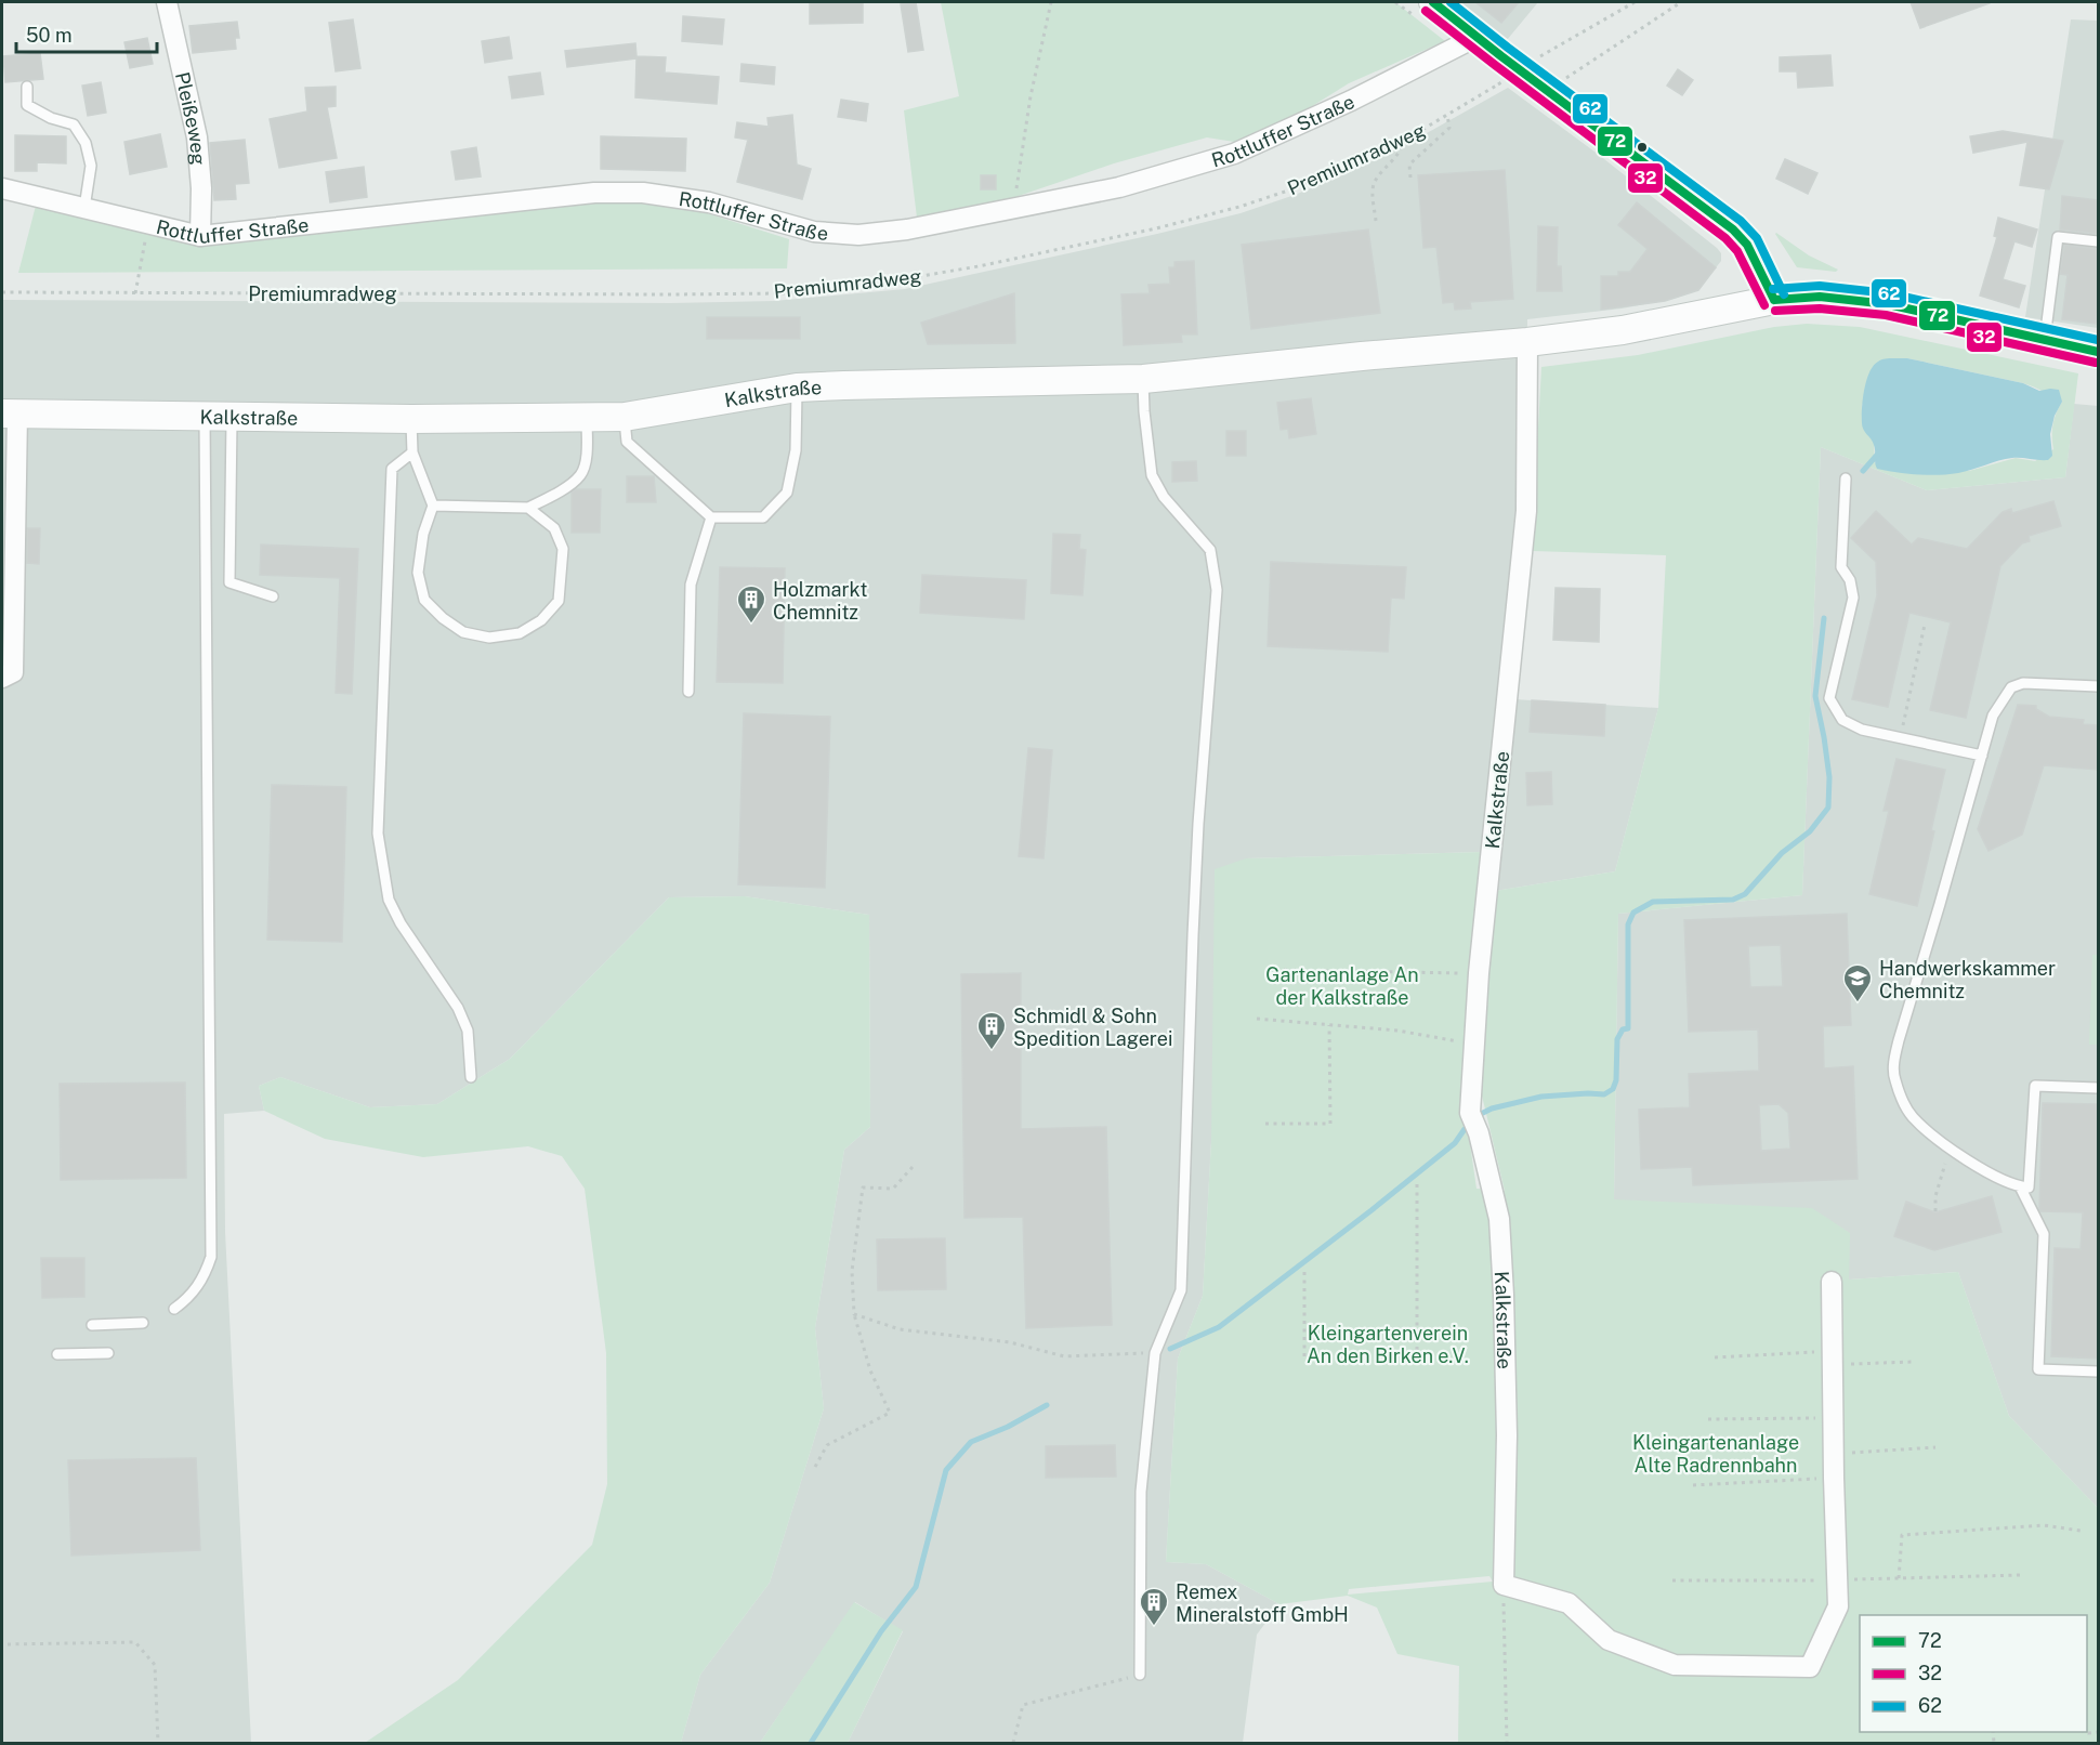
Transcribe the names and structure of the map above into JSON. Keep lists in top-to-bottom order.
{
  "streets": {
    "main road": ["Kalkstraße"],
    "street": ["Pleißeweg", "Rottluffer Straße"],
    "path": ["Premiumradweg"]
  },
  "crossings": [
    ["Pleißeweg", "Rottluffer Straße"]
  ],
  "parks": ["Gartenanlage An der Kalkstraße", "Kleingartenverein An den Birken e.V.", "Kleingartenanlage Alte Radrennbahn"],
  "places": {
    "building": ["Holzmarkt Chemnitz", "Schmidl & Sohn Spedition Lagerei", "Remex Mineralstoff GmbH"],
    "school or university": ["Handwerkskammer Chemnitz"]
  },
  "lines": ["transit line 72", "transit line 62", "transit line 32"],
  "legend": ["72", "32", "62"],
  "scale_bar": "50 m"
}
